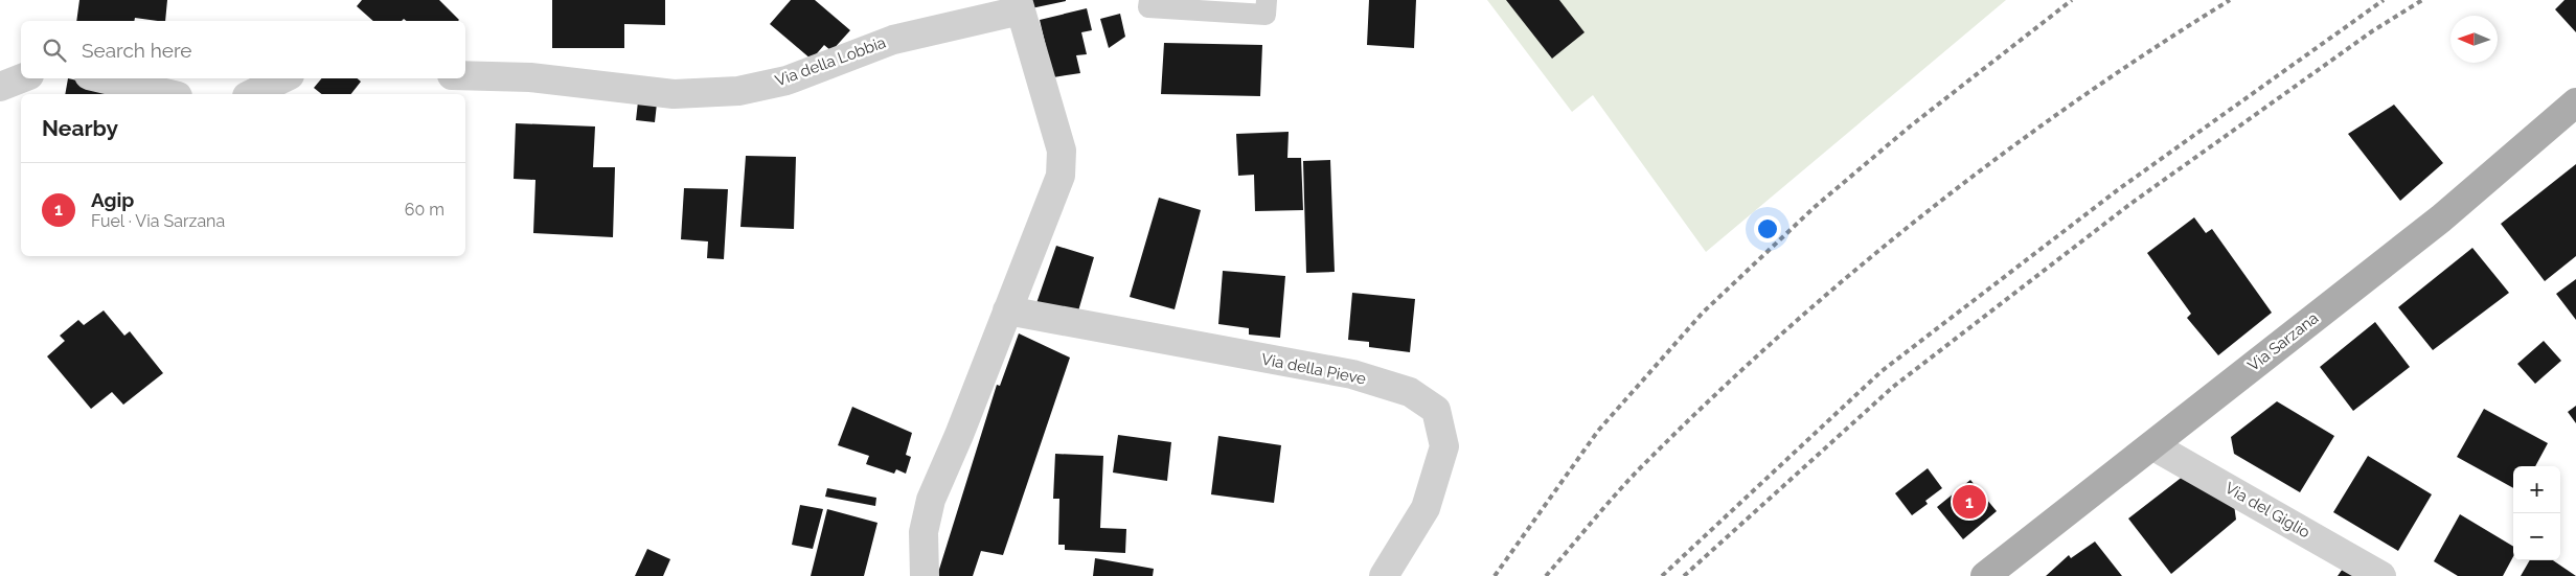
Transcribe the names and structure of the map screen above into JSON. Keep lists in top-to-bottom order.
{
  "streets": {
    "main road": ["Via Sarzana"],
    "street": ["Via della Lobbia", "Via della Pieve", "Via del Giglio"]
  },
  "crossings": [
    ["Via Sarzana", "Via del Giglio"]
  ],
  "north": "left",
  "page": {
    "search": "Search here",
    "heading": "Nearby",
    "list": [
      {
        "mark": "1",
        "name": "Agip",
        "note": "Fuel · Via Sarzana",
        "value": "60 m"
      }
    ],
    "map_buttons": ["+", "−"],
    "pins": "1"
  }
}
